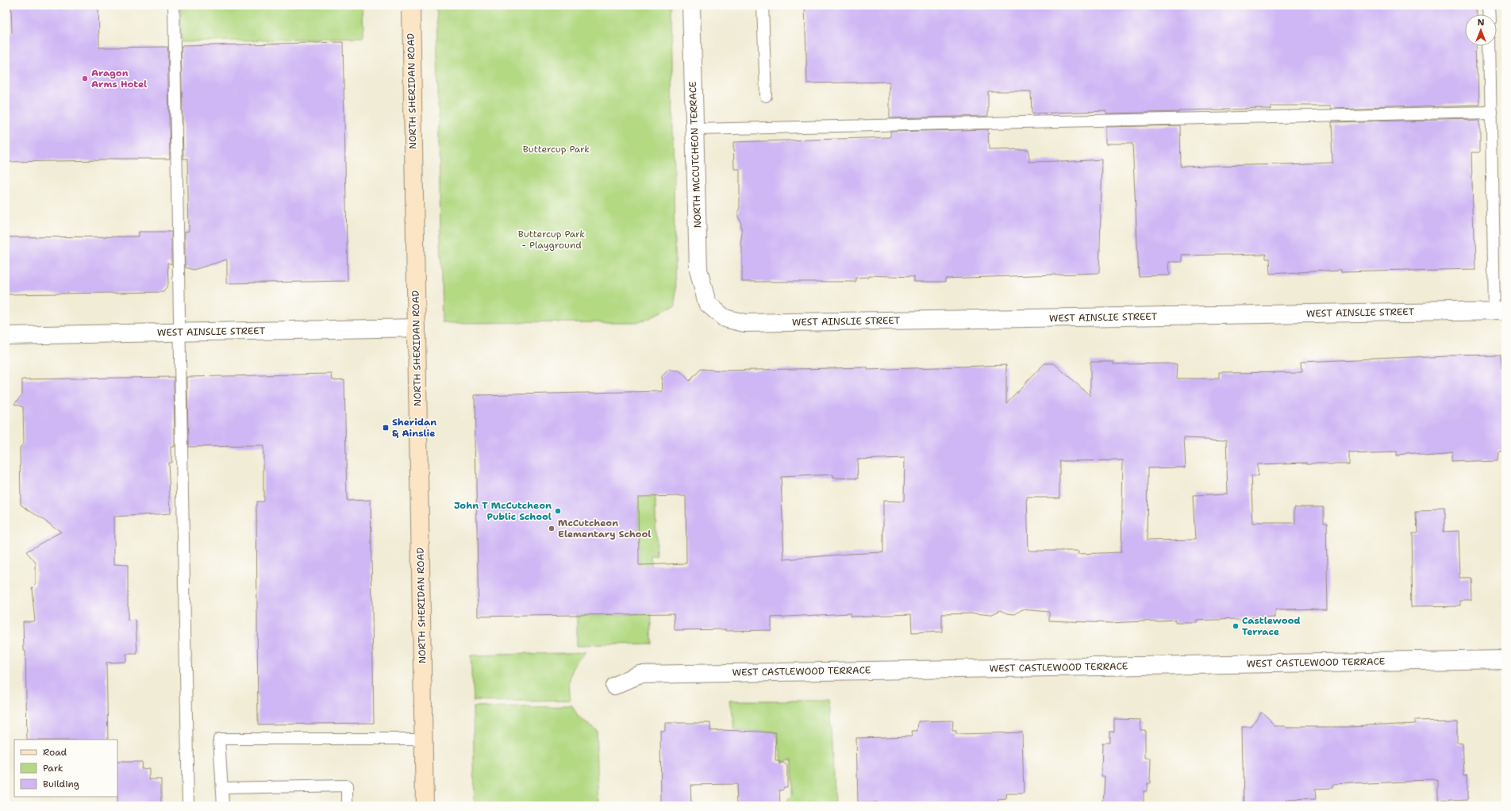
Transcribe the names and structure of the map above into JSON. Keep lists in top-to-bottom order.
{
  "streets": {
    "main road": ["NORTH SHERIDAN ROAD"],
    "street": ["NORTH MCCUTCHEON TERRACE", "WEST AINSLIE STREET", "WEST CASTLEWOOD TERRACE"]
  },
  "crossings": [
    ["NORTH SHERIDAN ROAD", "WEST AINSLIE STREET"],
    ["NORTH MCCUTCHEON TERRACE", "WEST AINSLIE STREET"]
  ],
  "parks": ["Buttercup Park", "Buttercup Park - Playground"],
  "places": {
    "other": [
      "Aragon Arms Hotel",
      "John T McCutcheon Public School",
      "McCutcheon Elementary School",
      "Castlewood Terrace"
    ],
    "transit": ["Sheridan & Ainslie"]
  },
  "legend": ["Road", "Park", "Building"],
  "north": "top"
}
